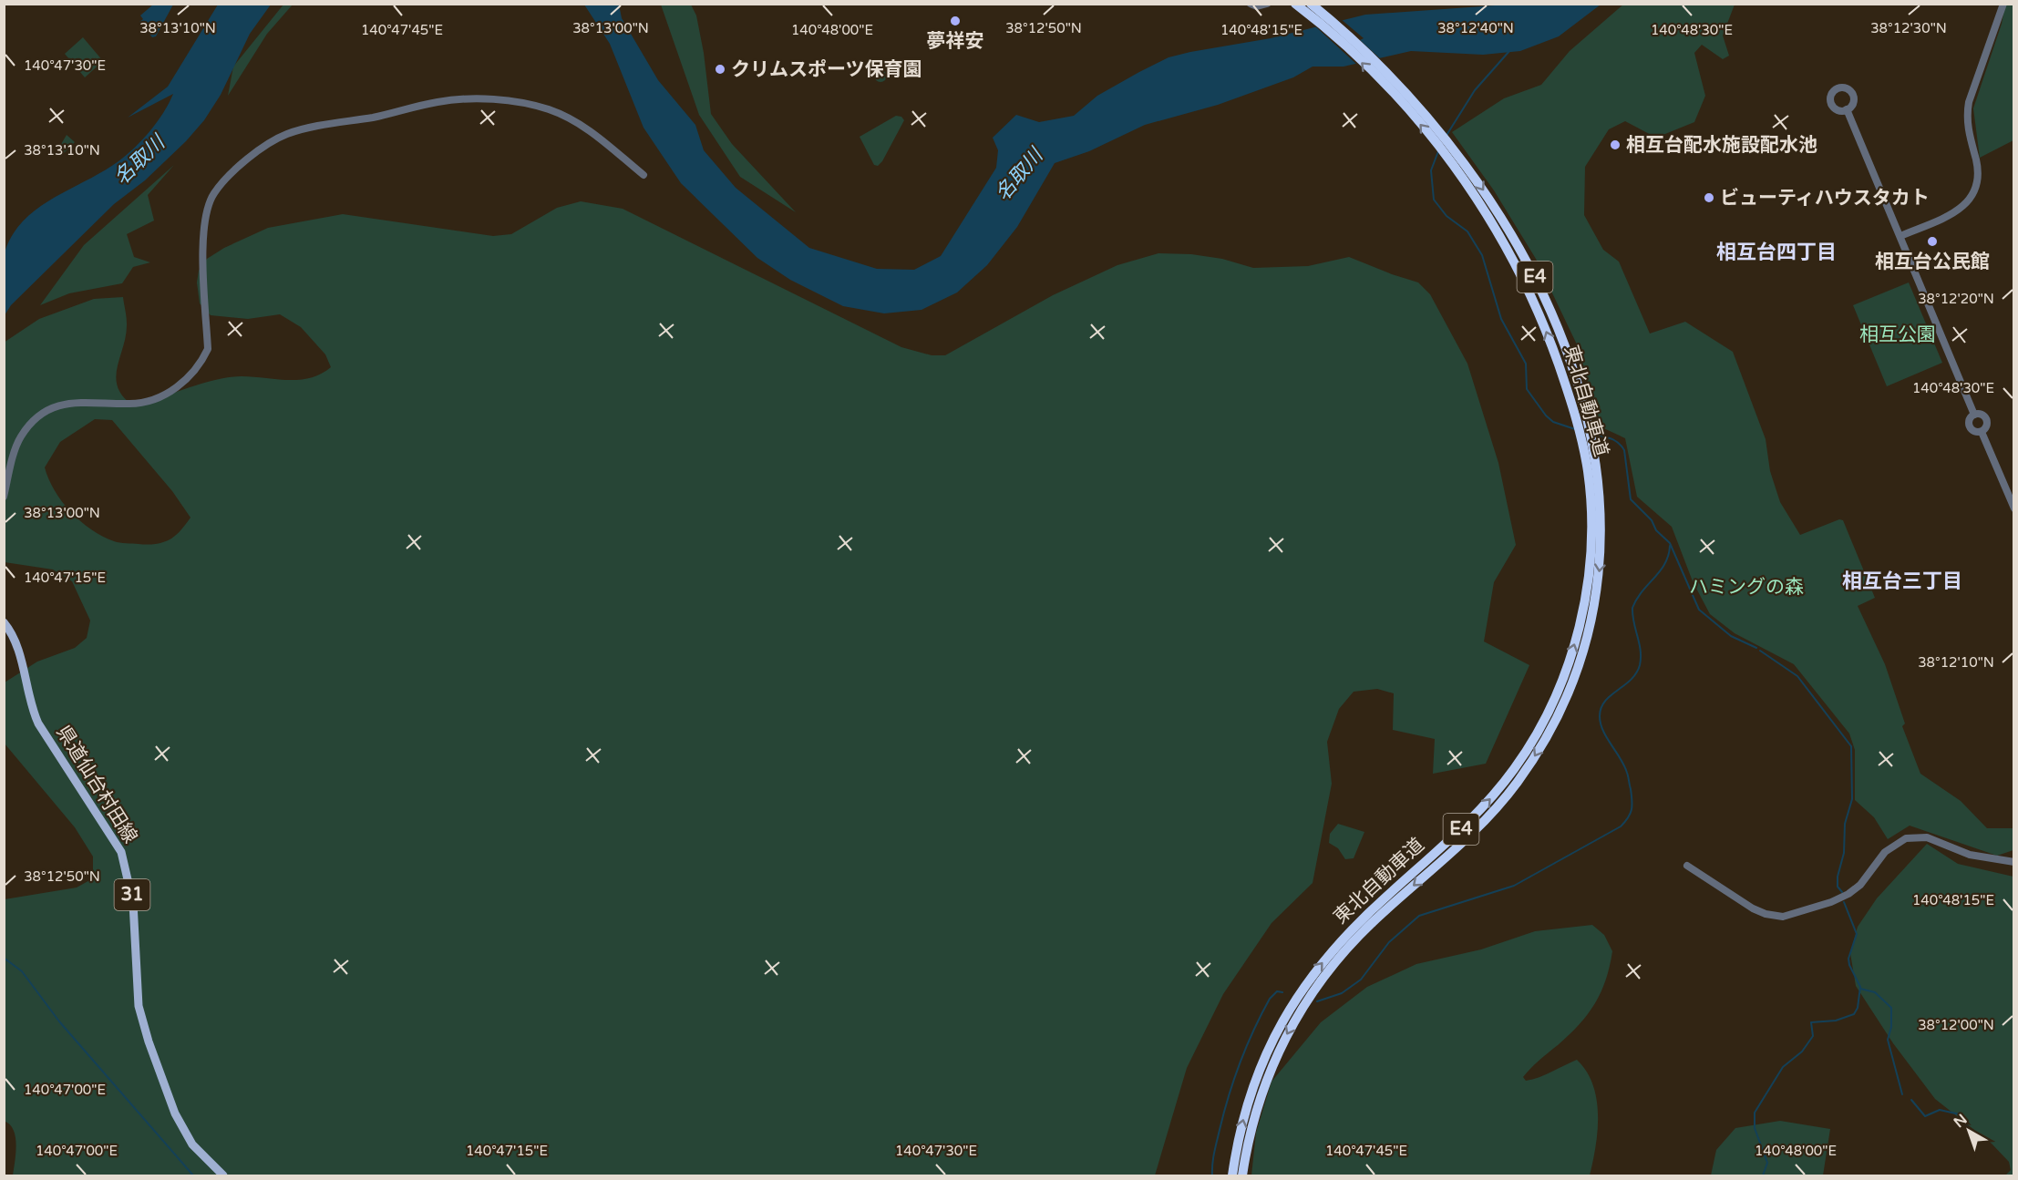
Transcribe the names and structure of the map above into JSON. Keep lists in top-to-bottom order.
{
  "streets": {
    "highway": ["E4", "東北自動車道"],
    "main road": ["県道仙台村田線", "31"]
  },
  "districts": ["相互台四丁目", "相互台三丁目"],
  "water": ["名取川"],
  "parks": ["相互公園", "ハミングの森"],
  "places": [
    "夢祥安",
    "クリムスポーツ保育園",
    "相互台配水施設配水池",
    "ビューティハウスタカト",
    "相互台公民館"
  ],
  "north": "top left",
  "coordinates": [
    "38°13'10\"N",
    "38°13'00\"N",
    "38°12'50\"N",
    "38°12'40\"N",
    "38°12'30\"N",
    "140°48'00\"E",
    "140°48'15\"E",
    "140°47'45\"E",
    "140°48'30\"E",
    "140°47'30\"E",
    "38°12'20\"N",
    "140°47'15\"E",
    "38°12'10\"N",
    "38°12'00\"N",
    "140°47'00\"E"
  ]
}
